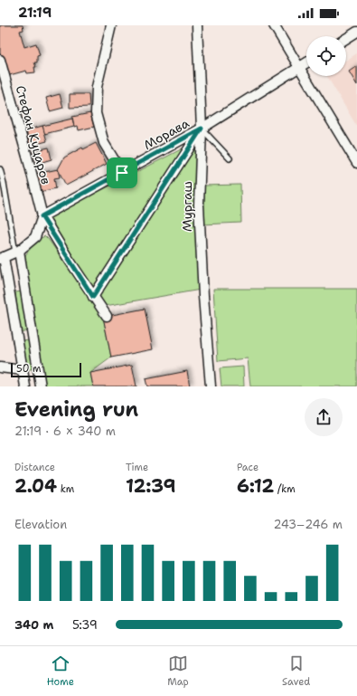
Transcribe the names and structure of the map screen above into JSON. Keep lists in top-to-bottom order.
{
  "streets": {
    "street": ["Морава", "Стефан Куцаров", "Мургаш"]
  },
  "crossings": [
    ["Морава", "Стефан Куцаров"],
    ["Морава", "Мургаш"]
  ],
  "scale_bar": "50 m",
  "page": {
    "status": "21:19",
    "scale": "50 m",
    "heading": ["Evening run", "21:19 · 6 × 340 m"],
    "stats": [
      ["Distance", "2.04 km"],
      ["Time", "12:39"],
      ["Pace", "6:12 /km"]
    ],
    "chart": ["Elevation", "243–246 m"],
    "list": [
      {
        "name": "340 m",
        "note": "5:39"
      }
    ],
    "tabs": ["Home", "Map", "Saved"]
  }
}
